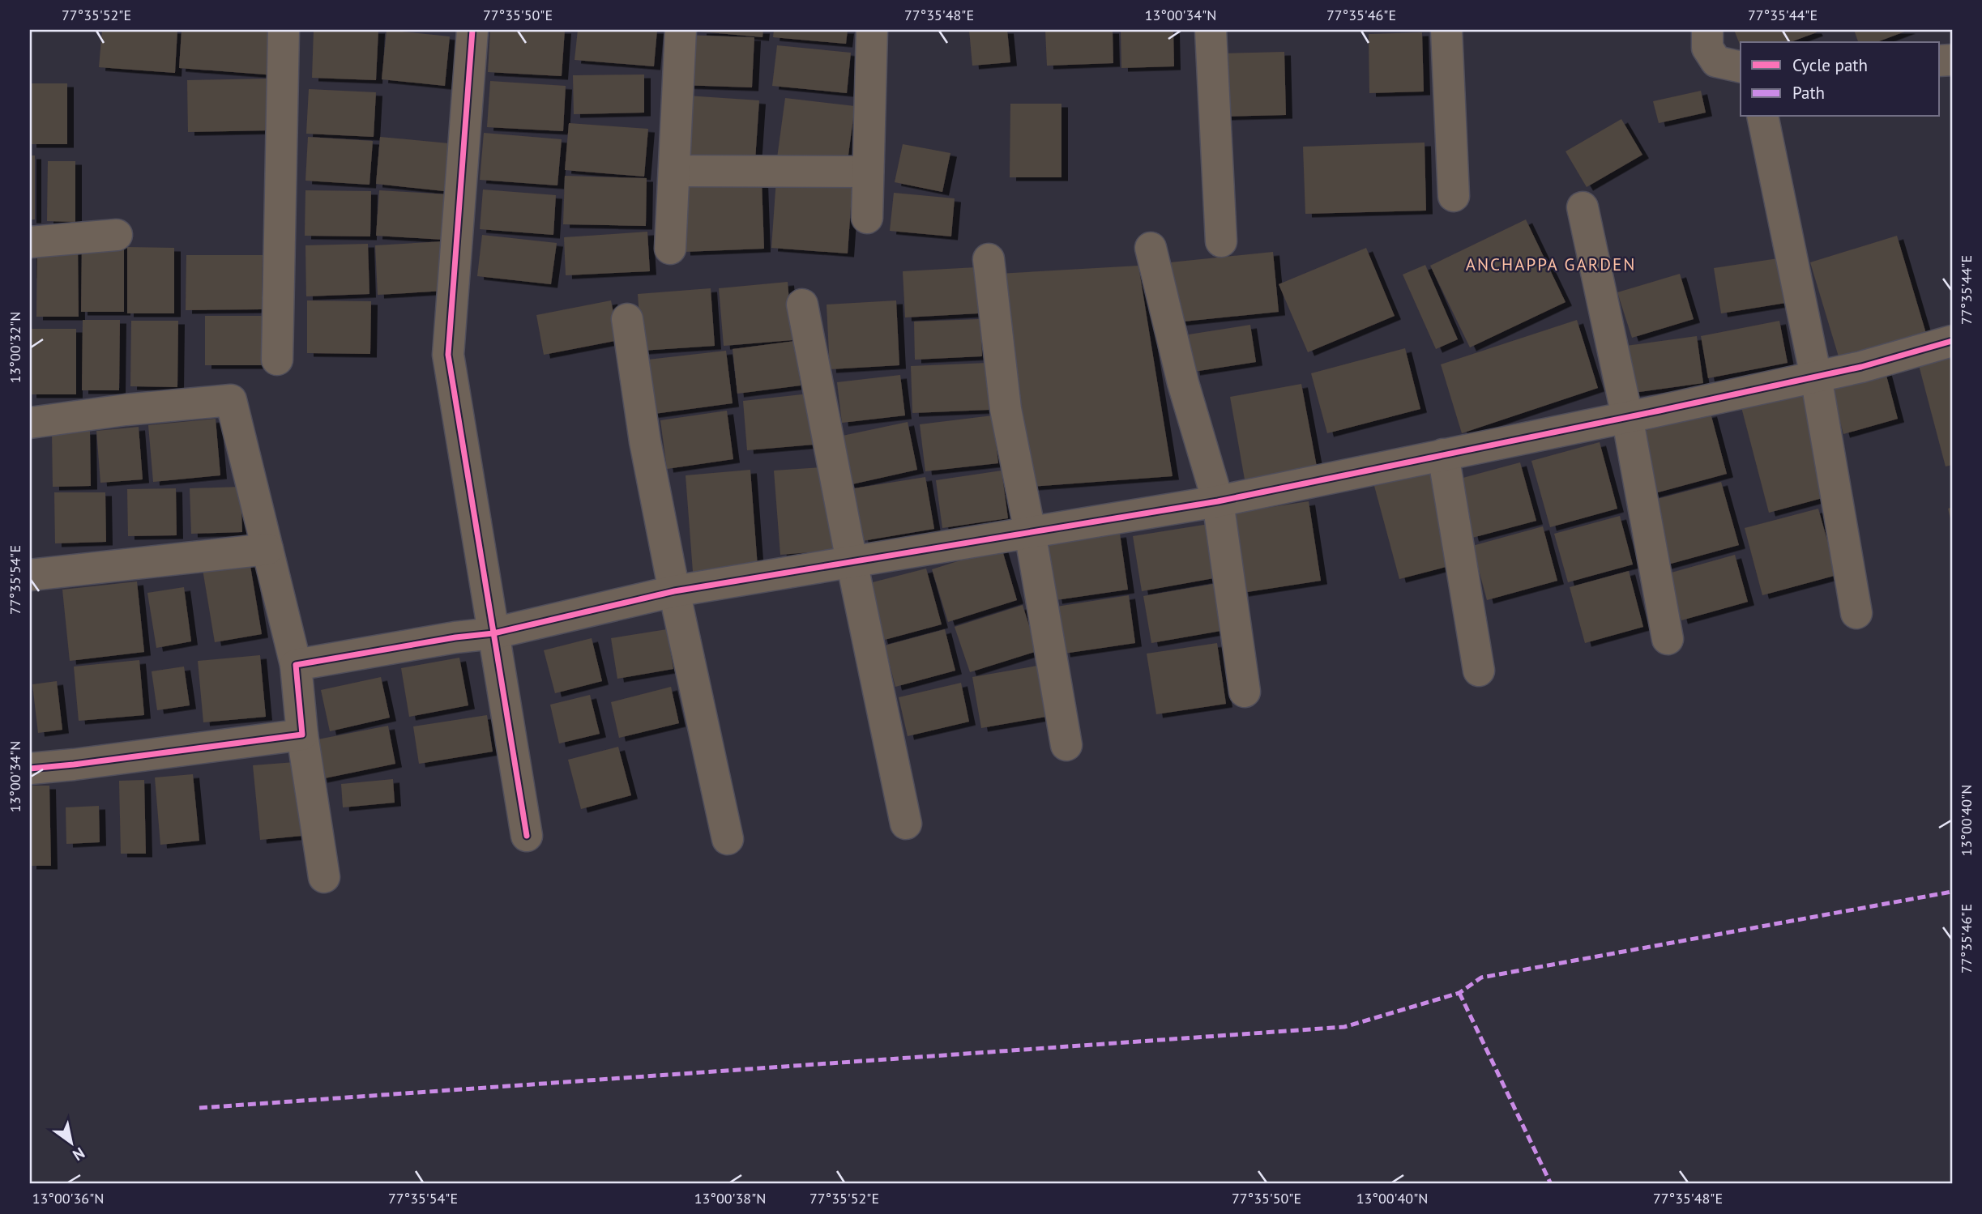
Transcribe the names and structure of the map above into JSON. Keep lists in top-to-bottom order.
{
  "districts": ["ANCHAPPA GARDEN"],
  "legend": ["Cycle path", "Path"],
  "north": "bottom right",
  "coordinates": [
    "77°35'52\"E",
    "77°35'50\"E",
    "77°35'48\"E",
    "13°00'34\"N",
    "77°35'46\"E",
    "77°35'44\"E",
    "13°00'32\"N",
    "77°35'54\"E",
    "13°00'40\"N",
    "13°00'36\"N",
    "13°00'38\"N"
  ]
}
